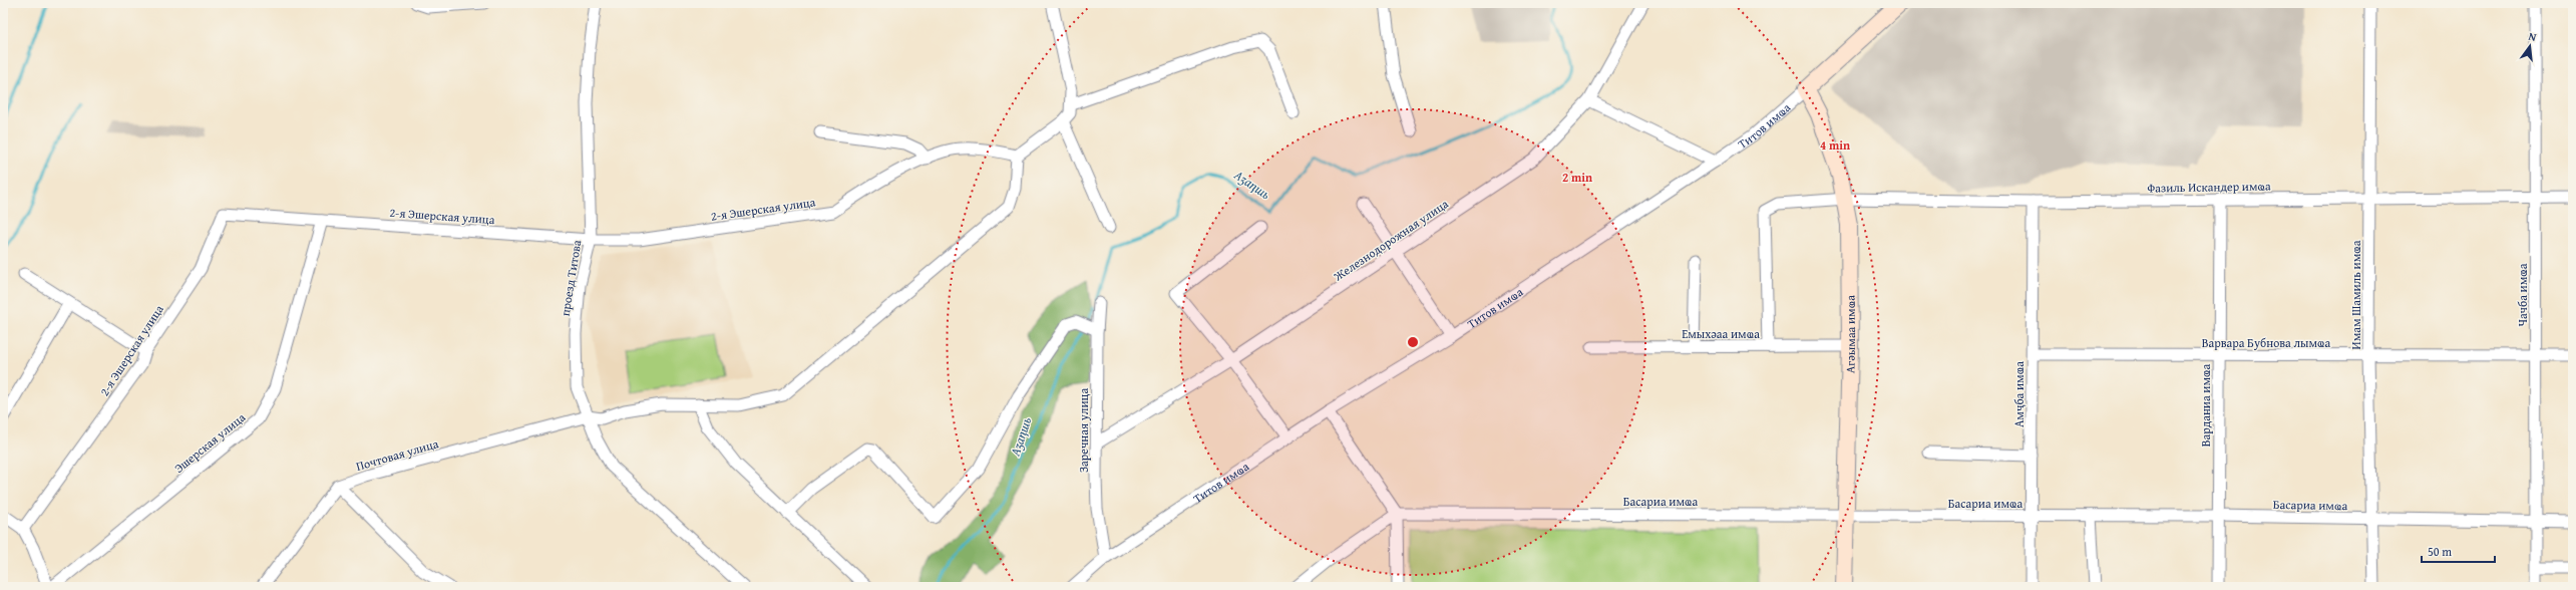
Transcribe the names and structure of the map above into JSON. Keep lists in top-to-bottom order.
{
  "streets": {
    "street": [
      "Титов имҩа",
      "Фазиль Искандер имҩа",
      "2-я Эшерская улица",
      "Железнодорожная улица",
      "проезд Титова",
      "Имам Шамиль имҩа",
      "Чачба имҩа",
      "Емыхәаа имҩа",
      "Агәымаа имҩа",
      "Варвара Бубнова лымҩа",
      "Амҷба имҩа",
      "Варданиа имҩа",
      "Заречная улица",
      "Эшерская улица",
      "Почтовая улица",
      "Басариа имҩа"
    ]
  },
  "crossings": [
    ["Титов имҩа", "Агәымаа имҩа"],
    ["Титов имҩа", "Заречная улица"],
    ["Фазиль Искандер имҩа", "Имам Шамиль имҩа"],
    ["Фазиль Искандер имҩа", "Чачба имҩа"],
    ["Фазиль Искандер имҩа", "Емыхәаа имҩа"],
    ["Фазиль Искандер имҩа", "Агәымаа имҩа"],
    ["Фазиль Искандер имҩа", "Амҷба имҩа"],
    ["Фазиль Искандер имҩа", "Варданиа имҩа"],
    ["2-я Эшерская улица", "проезд Титова"],
    ["2-я Эшерская улица", "Эшерская улица"],
    ["2-я Эшерская улица", "Почтовая улица"],
    ["Железнодорожная улица", "Заречная улица"],
    ["проезд Титова", "Почтовая улица"],
    ["Имам Шамиль имҩа", "Варвара Бубнова лымҩа"],
    ["Имам Шамиль имҩа", "Басариа имҩа"],
    ["Чачба имҩа", "Варвара Бубнова лымҩа"],
    ["Чачба имҩа", "Басариа имҩа"],
    ["Емыхәаа имҩа", "Агәымаа имҩа"],
    ["Агәымаа имҩа", "Басариа имҩа"],
    ["Варвара Бубнова лымҩа", "Амҷба имҩа"],
    ["Варвара Бубнова лымҩа", "Варданиа имҩа"],
    ["Амҷба имҩа", "Басариа имҩа"],
    ["Варданиа имҩа", "Басариа имҩа"]
  ],
  "water": ["Аӡаԥшь"],
  "scale_bar": "50 m",
  "north": "top",
  "rings": ["4 min", "2 min"]
}
